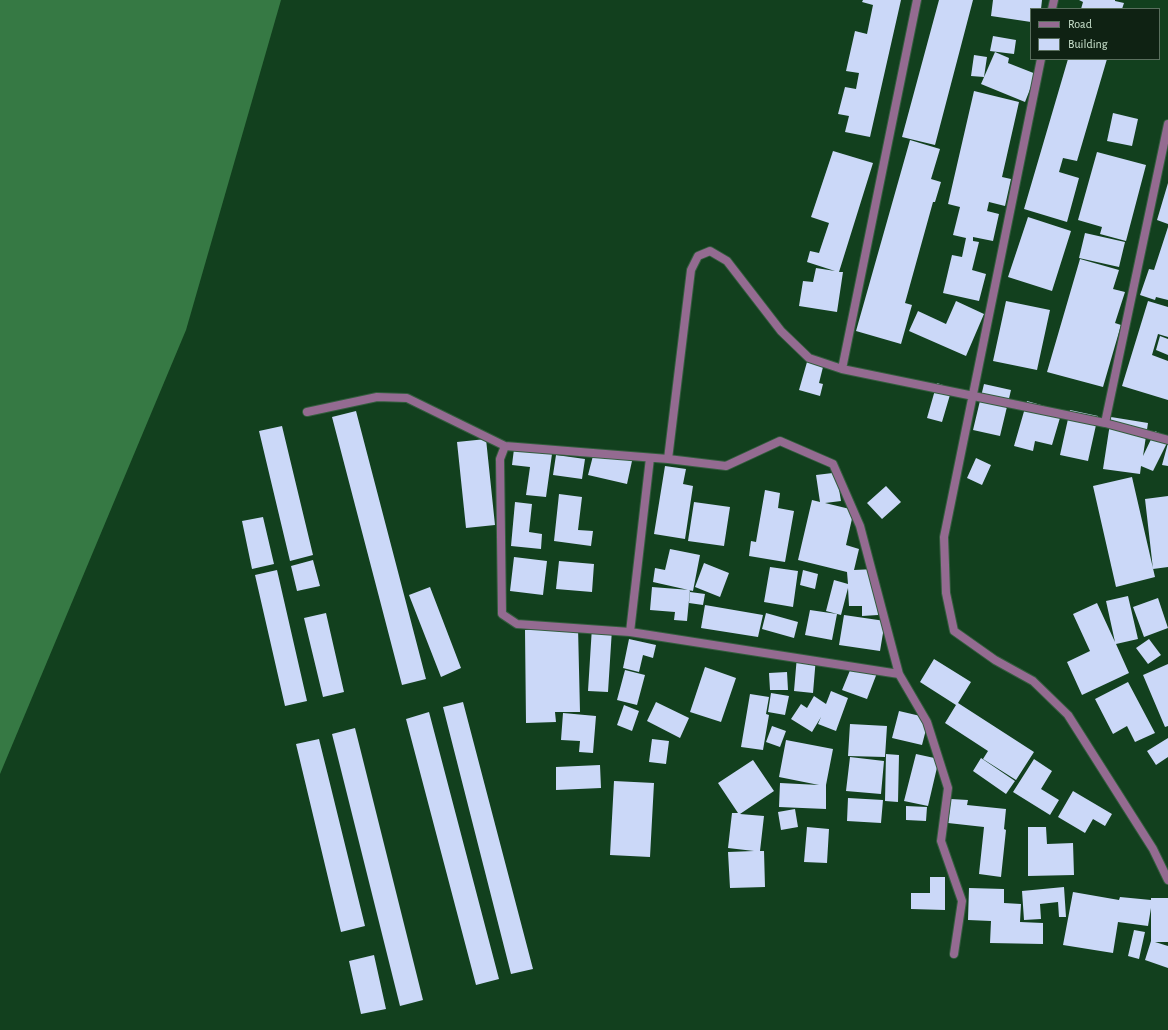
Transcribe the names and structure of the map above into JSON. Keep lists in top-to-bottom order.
{
  "legend": ["Road", "Building"]
}
